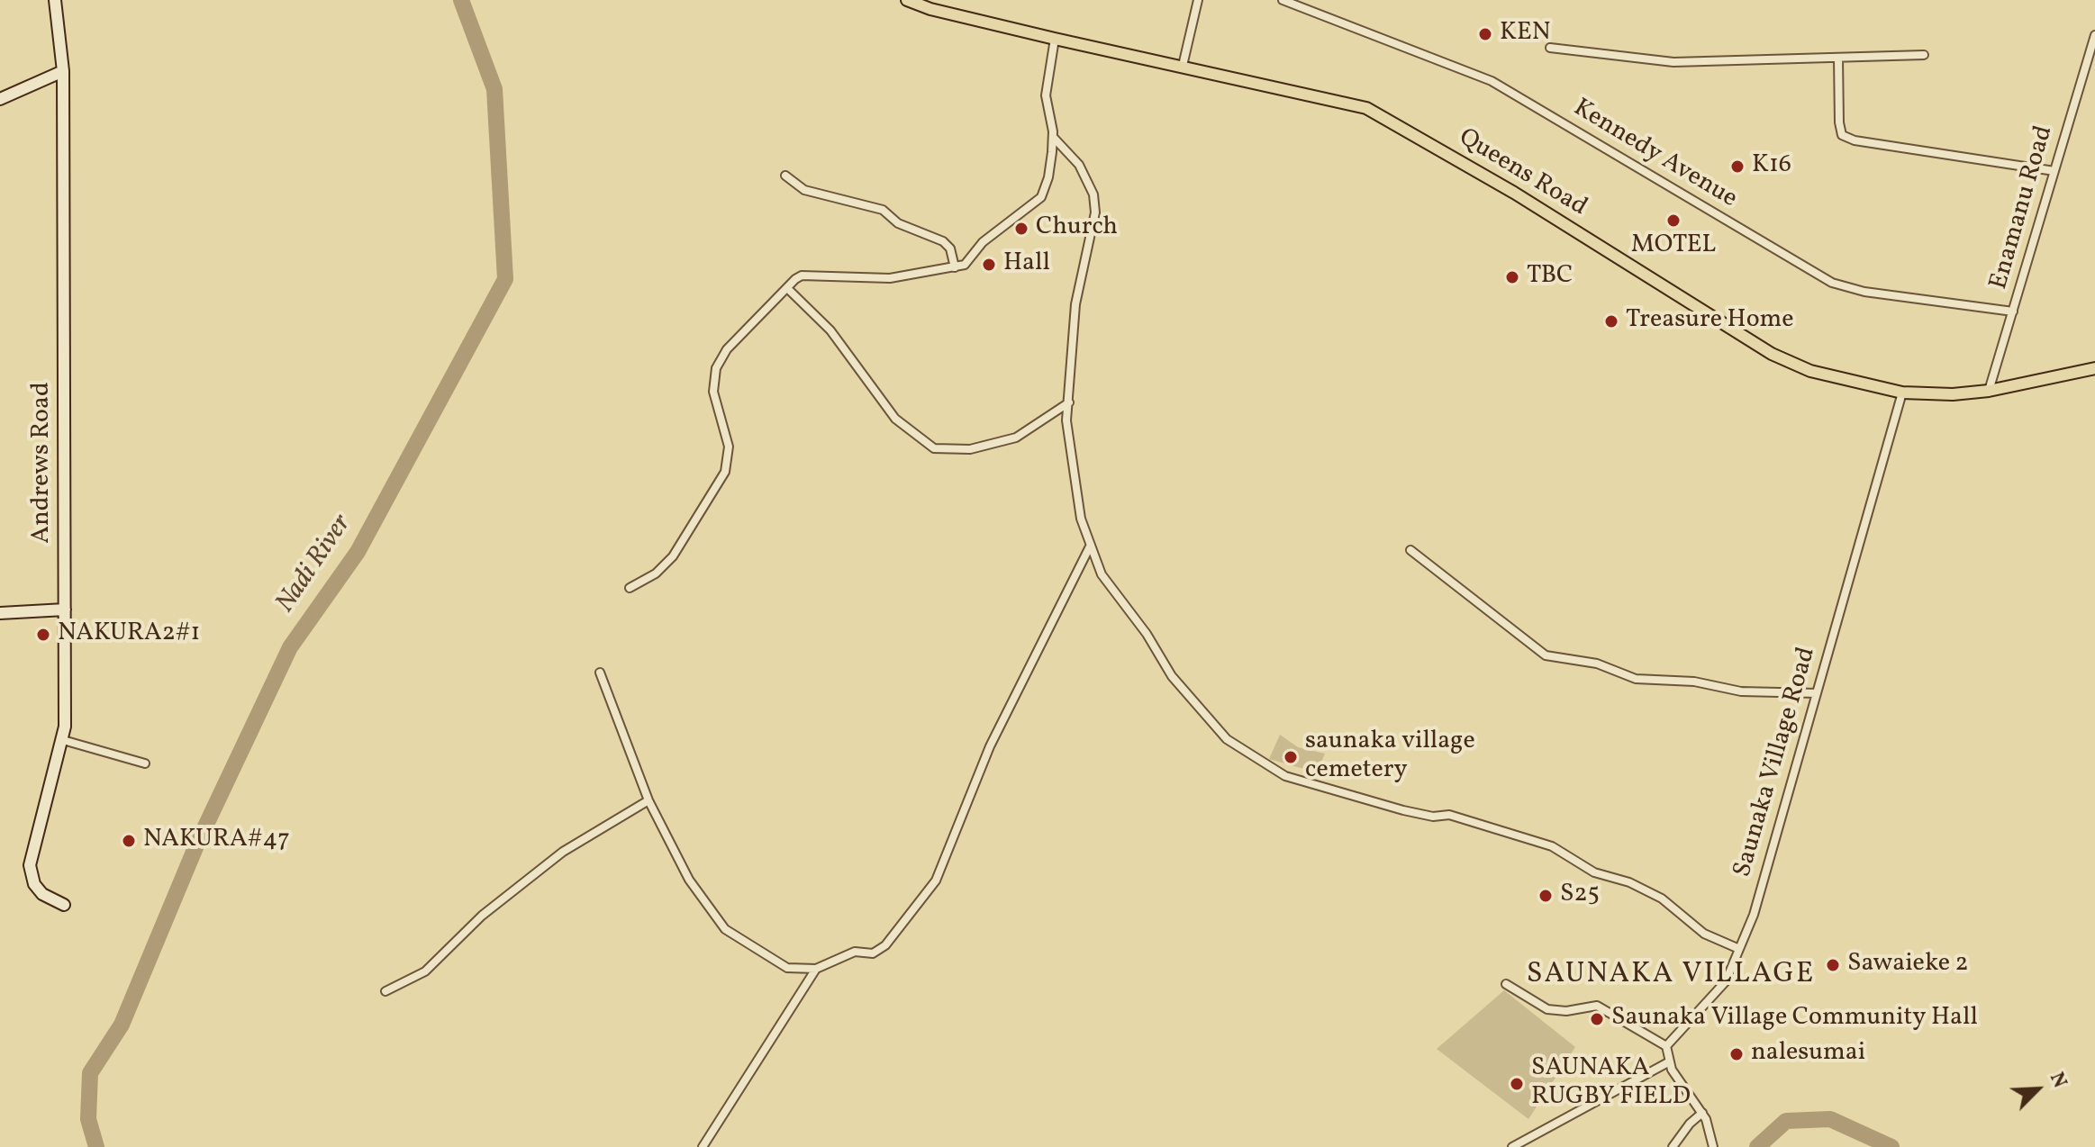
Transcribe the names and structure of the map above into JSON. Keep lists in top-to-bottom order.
{
  "streets": {
    "main road": ["Queens Road", "Andrews Road"],
    "street": ["Kennedy Avenue", "Enamanu Road", "Saunaka Village Road"]
  },
  "crossings": [
    ["Kennedy Avenue", "Enamanu Road"],
    ["Queens Road", "Enamanu Road"],
    ["Queens Road", "Saunaka Village Road"]
  ],
  "districts": ["SAUNAKA VILLAGE"],
  "water": ["Nadi River"],
  "places": [
    "KEN",
    "K16",
    "MOTEL",
    "Church",
    "Hall",
    "TBC",
    "Treasure Home",
    "NAKURA2#1",
    "saunaka village cemetery",
    "NAKURA#47",
    "S25",
    "Sawaieke 2",
    "Saunaka Village Community Hall",
    "nalesumai",
    "SAUNAKA RUGBY FIELD"
  ],
  "north": "top right"
}
